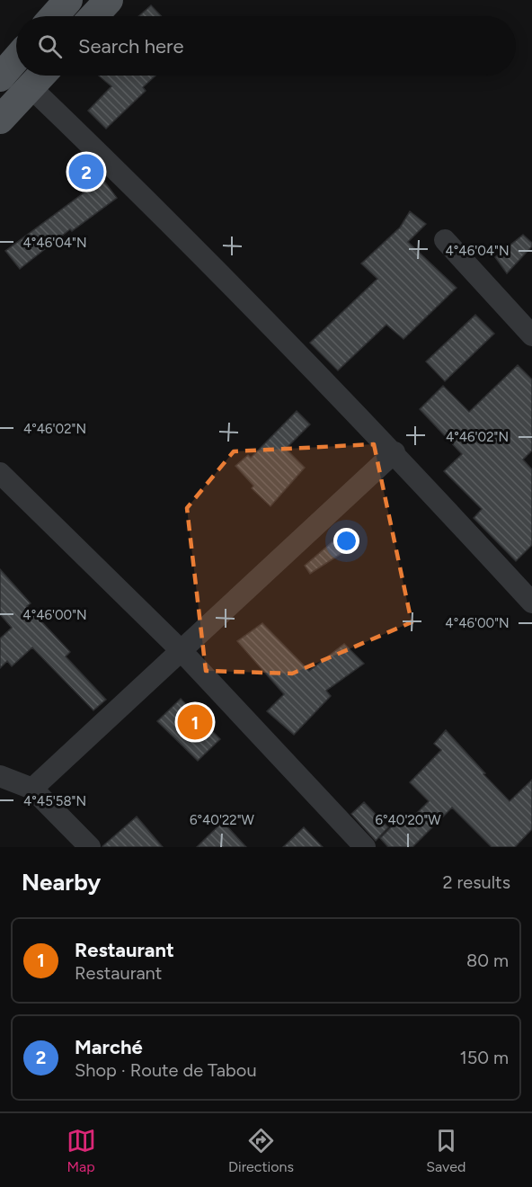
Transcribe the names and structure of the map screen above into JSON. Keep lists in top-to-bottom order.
{
  "page": {
    "search": "Search here",
    "pins": ["2", "1"],
    "heading": ["Nearby", "2 results"],
    "list": [
      {
        "mark": "1",
        "name": "Restaurant",
        "note": "Restaurant",
        "value": "80 m"
      },
      {
        "mark": "2",
        "name": "Marché",
        "note": "Shop · Route de Tabou",
        "value": "150 m"
      }
    ],
    "nav": ["Map", "Directions", "Saved"]
  },
  "coordinates": [
    "4°46'04\"N",
    "4°46'02\"N",
    "4°46'00\"N",
    "4°45'58\"N",
    "6°40'22\"W",
    "6°40'20\"W"
  ]
}
